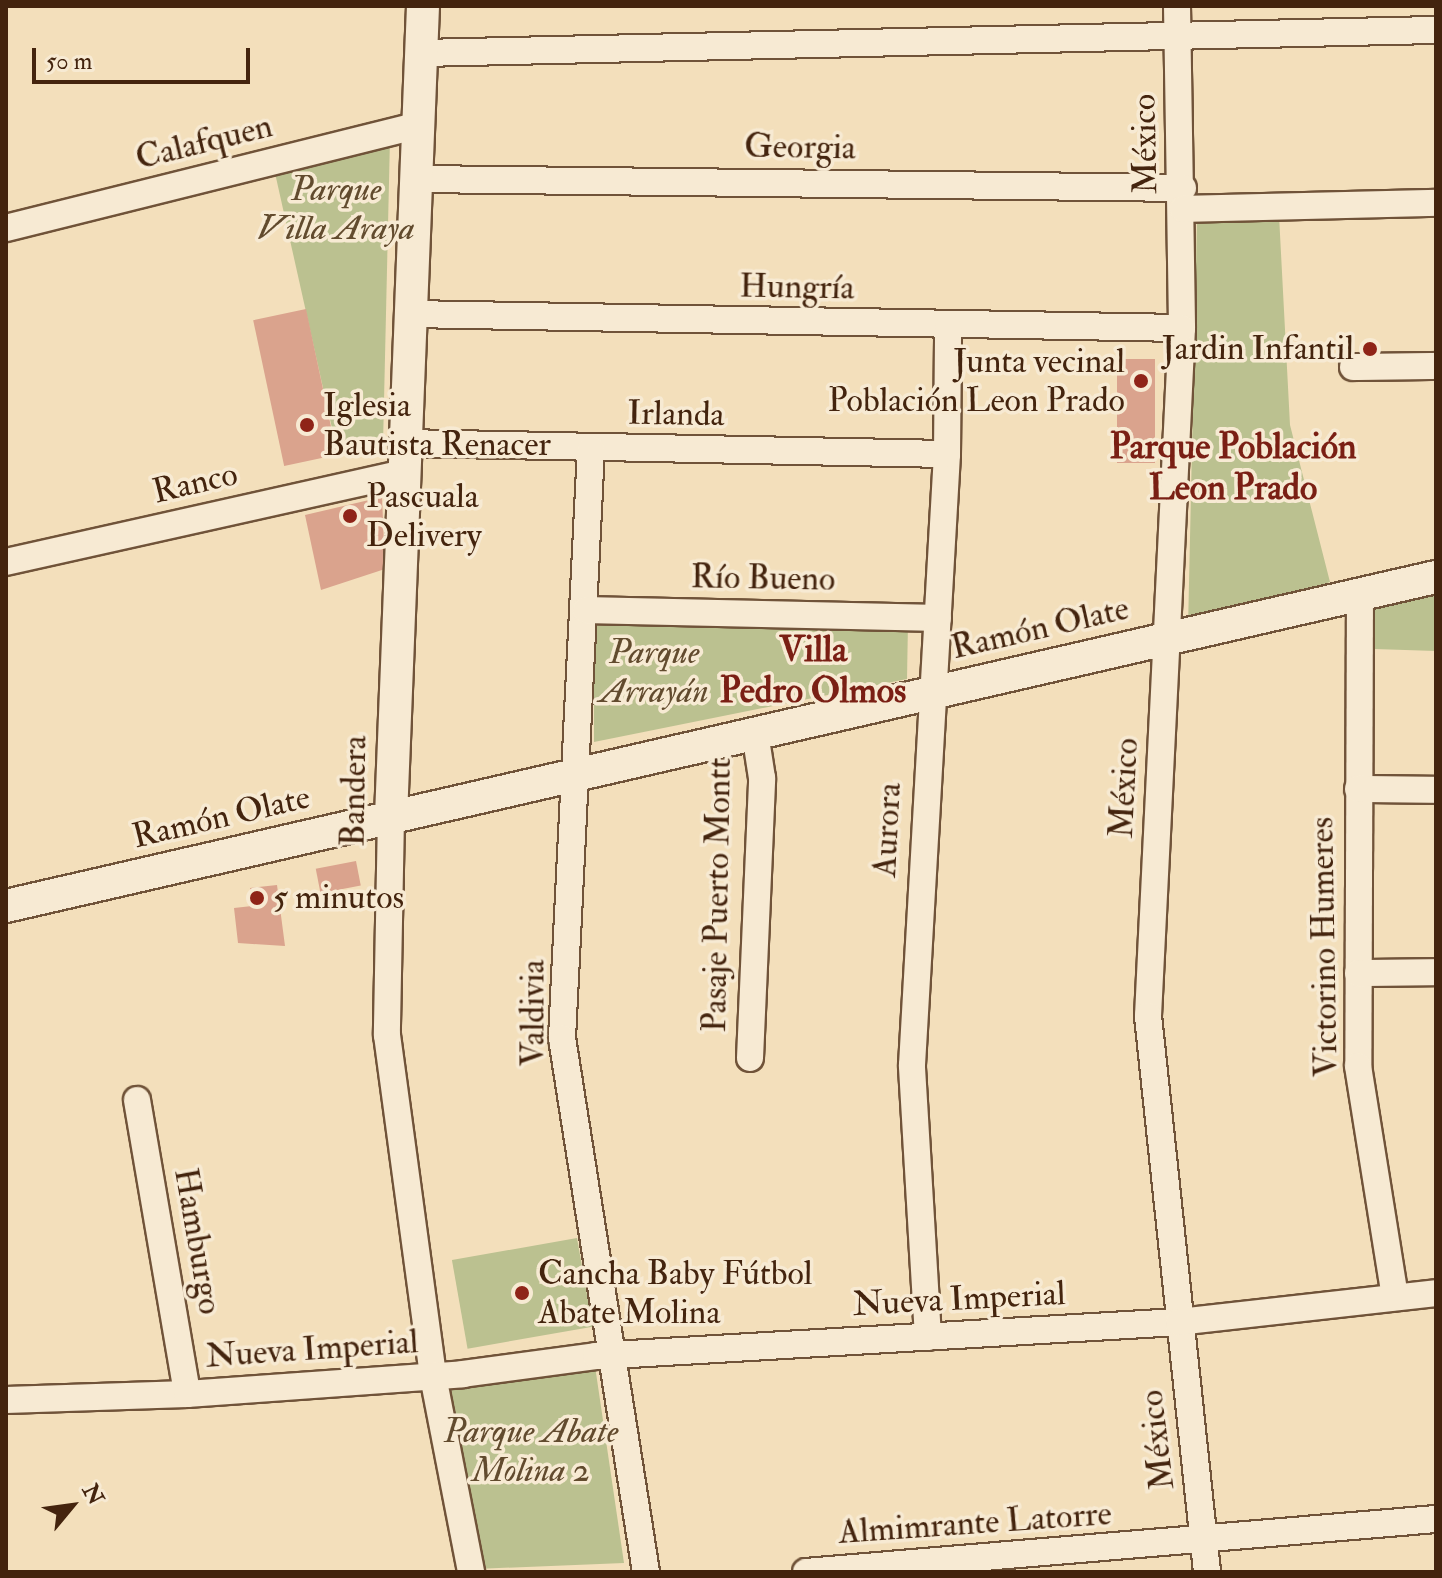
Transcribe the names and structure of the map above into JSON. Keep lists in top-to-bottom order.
{
  "streets": {
    "street": [
      "Calafquen",
      "México",
      "Georgia",
      "Hungría",
      "Irlanda",
      "Ranco",
      "Río Bueno",
      "Ramón Olate",
      "Bandera",
      "Aurora",
      "Pasaje Puerto Montt",
      "Victorino Humeres",
      "Valdivia",
      "Hamburgo",
      "Nueva Imperial",
      "Almimrante Latorre"
    ]
  },
  "crossings": [
    ["Calafquen", "Bandera"],
    ["México", "Georgia"],
    ["México", "Hungría"],
    ["México", "Ramón Olate"],
    ["México", "Nueva Imperial"],
    ["México", "Almimrante Latorre"],
    ["Georgia", "Bandera"],
    ["Hungría", "Bandera"],
    ["Hungría", "Aurora"],
    ["Irlanda", "Ranco"],
    ["Irlanda", "Bandera"],
    ["Irlanda", "Aurora"],
    ["Irlanda", "Valdivia"],
    ["Ranco", "Bandera"],
    ["Río Bueno", "Aurora"],
    ["Río Bueno", "Valdivia"],
    ["Ramón Olate", "Bandera"],
    ["Ramón Olate", "Aurora"],
    ["Ramón Olate", "Pasaje Puerto Montt"],
    ["Ramón Olate", "Victorino Humeres"],
    ["Ramón Olate", "Valdivia"],
    ["Bandera", "Nueva Imperial"],
    ["Aurora", "Nueva Imperial"],
    ["Victorino Humeres", "Nueva Imperial"],
    ["Valdivia", "Nueva Imperial"],
    ["Hamburgo", "Nueva Imperial"]
  ],
  "districts": ["Parque Población Leon Prado", "Villa Pedro Olmos"],
  "parks": ["Parque Villa Araya", "Parque Arrayán", "Parque Abate Molina 2"],
  "places": [
    "Jardin Infantil",
    "Junta vecinal Población Leon Prado",
    "Iglesia Bautista Renacer",
    "Pascuala Delivery",
    "5 minutos",
    "Cancha Baby Fútbol Abate Molina"
  ],
  "scale_bar": "50 m",
  "north": "top right"
}
